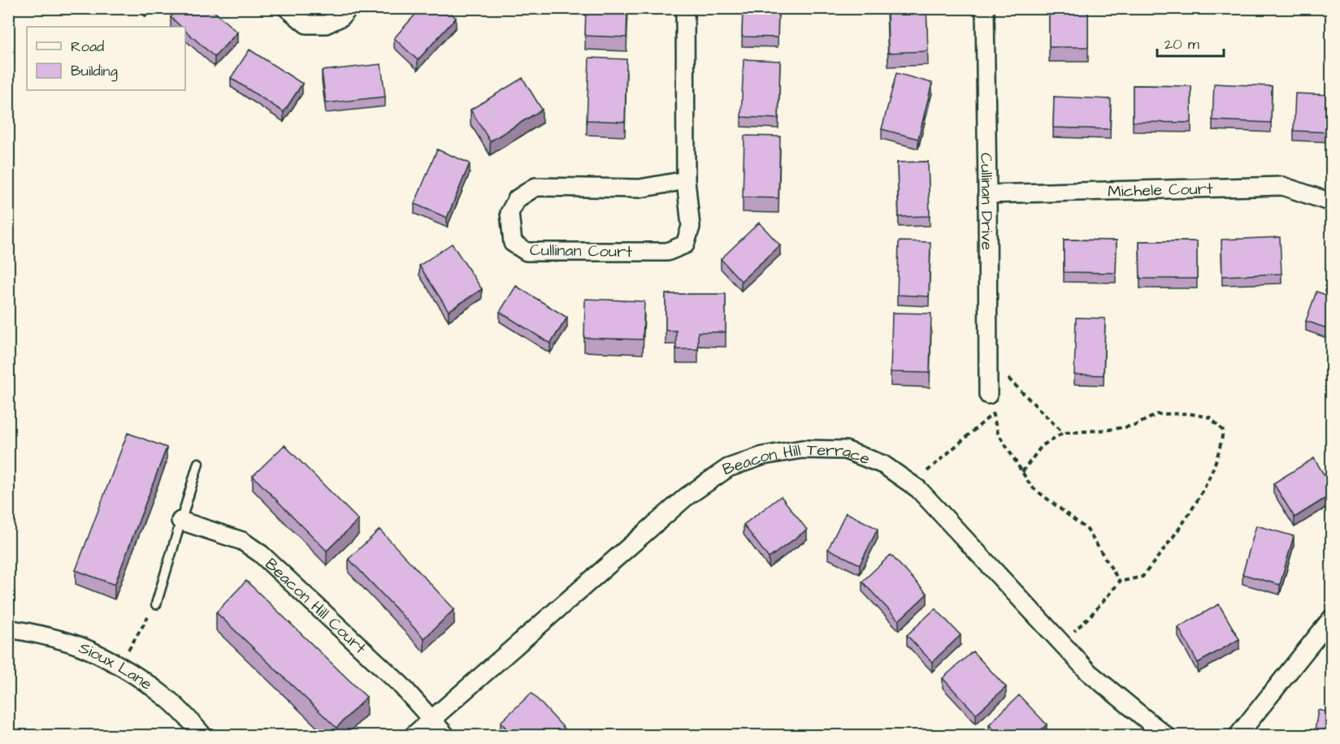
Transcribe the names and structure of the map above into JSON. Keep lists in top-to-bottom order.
{
  "streets": {
    "street": [
      "Michele Court",
      "Cullinan Drive",
      "Cullinan Court",
      "Beacon Hill Terrace",
      "Beacon Hill Court",
      "Sioux Lane"
    ]
  },
  "crossings": [
    ["Michele Court", "Cullinan Drive"],
    ["Beacon Hill Terrace", "Beacon Hill Court"]
  ],
  "legend": ["Road", "Building"],
  "scale_bar": "20 m"
}
